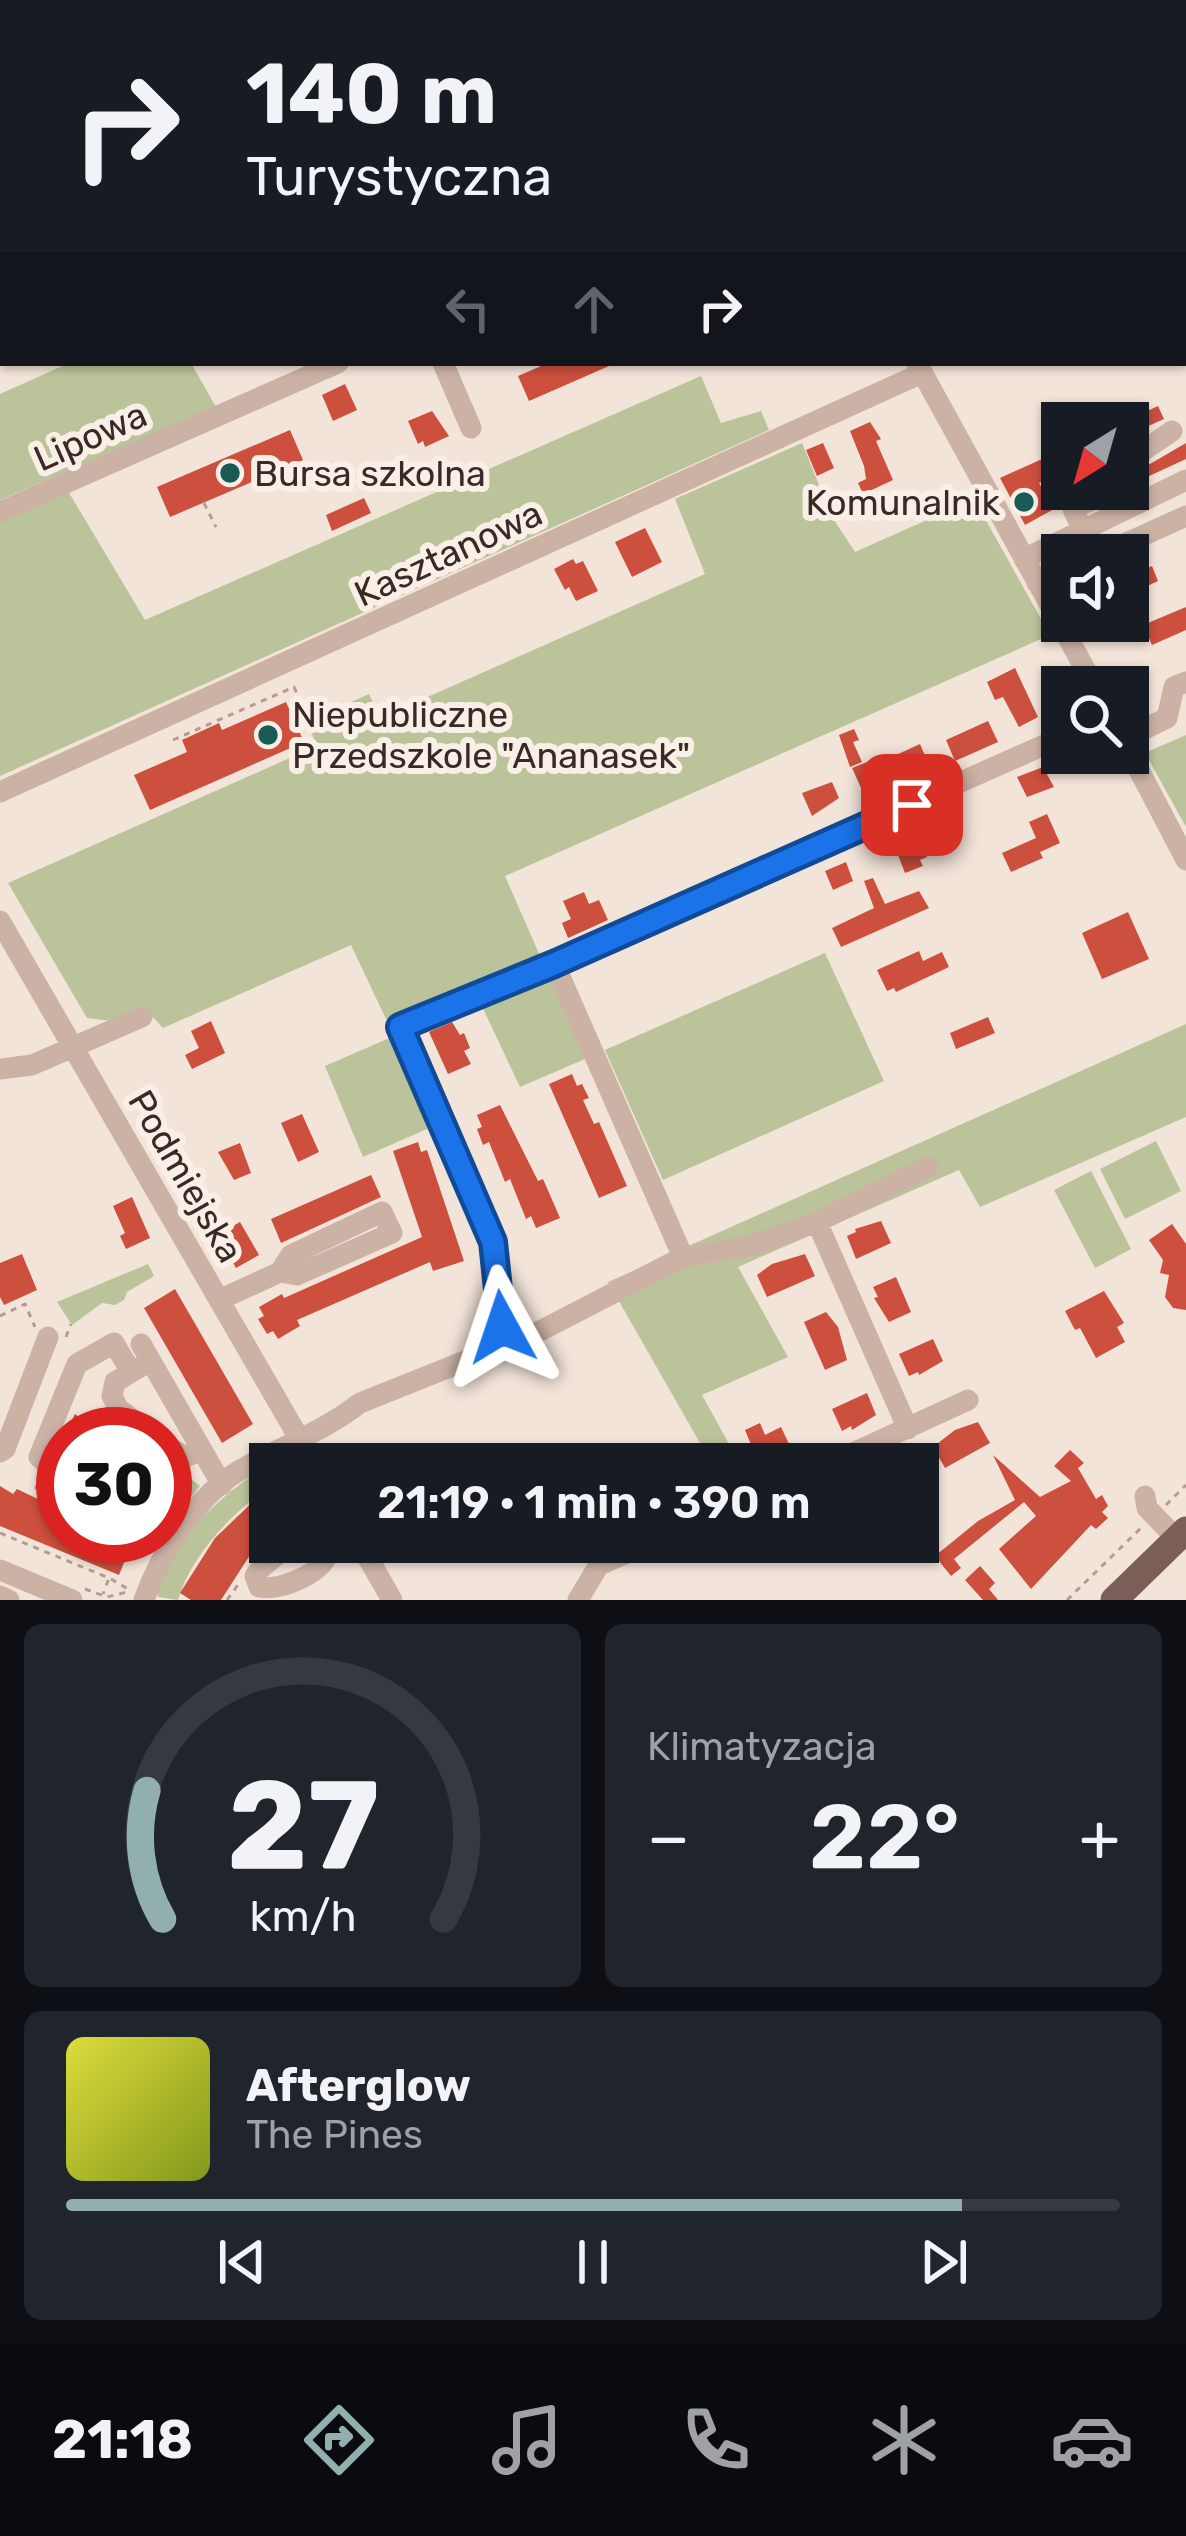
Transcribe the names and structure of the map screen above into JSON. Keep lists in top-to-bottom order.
{
  "streets": {
    "street": ["Lipowa", "Kasztanowa", "Podmiejska"]
  },
  "places": ["Bursa szkolna", "Komunalnik", "Niepubliczne Przedszkole \"Ananasek\""],
  "north": "bottom left",
  "page": {
    "turn": ["140 m", "Turystyczna"],
    "limit": "30",
    "trip": "21:19 · 1 min · 390 m",
    "tile": "Klimatyzacja",
    "heat": ["−", "22°", "+"],
    "song": ["Afterglow", "The Pines"],
    "tabs": "21:18",
    "gauge": ["27", "km/h"]
  }
}
